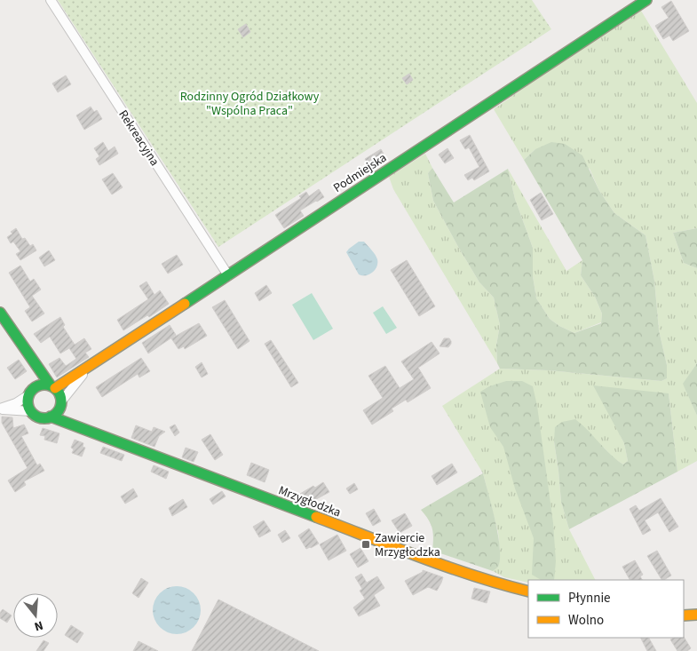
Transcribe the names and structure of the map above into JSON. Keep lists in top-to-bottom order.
{
  "streets": {
    "street": ["Rekreacyjna", "Podmiejska", "Mrzygłodzka"]
  },
  "crossings": [
    ["Rekreacyjna", "Podmiejska"],
    ["Podmiejska", "Mrzygłodzka"]
  ],
  "parks": ["Rodzinny Ogród Działkowy \"Wspólna Praca\""],
  "places": {
    "transit": ["Zawiercie Mrzygłodzka"]
  },
  "legend": ["Płynnie", "Wolno"],
  "north": "bottom"
}
